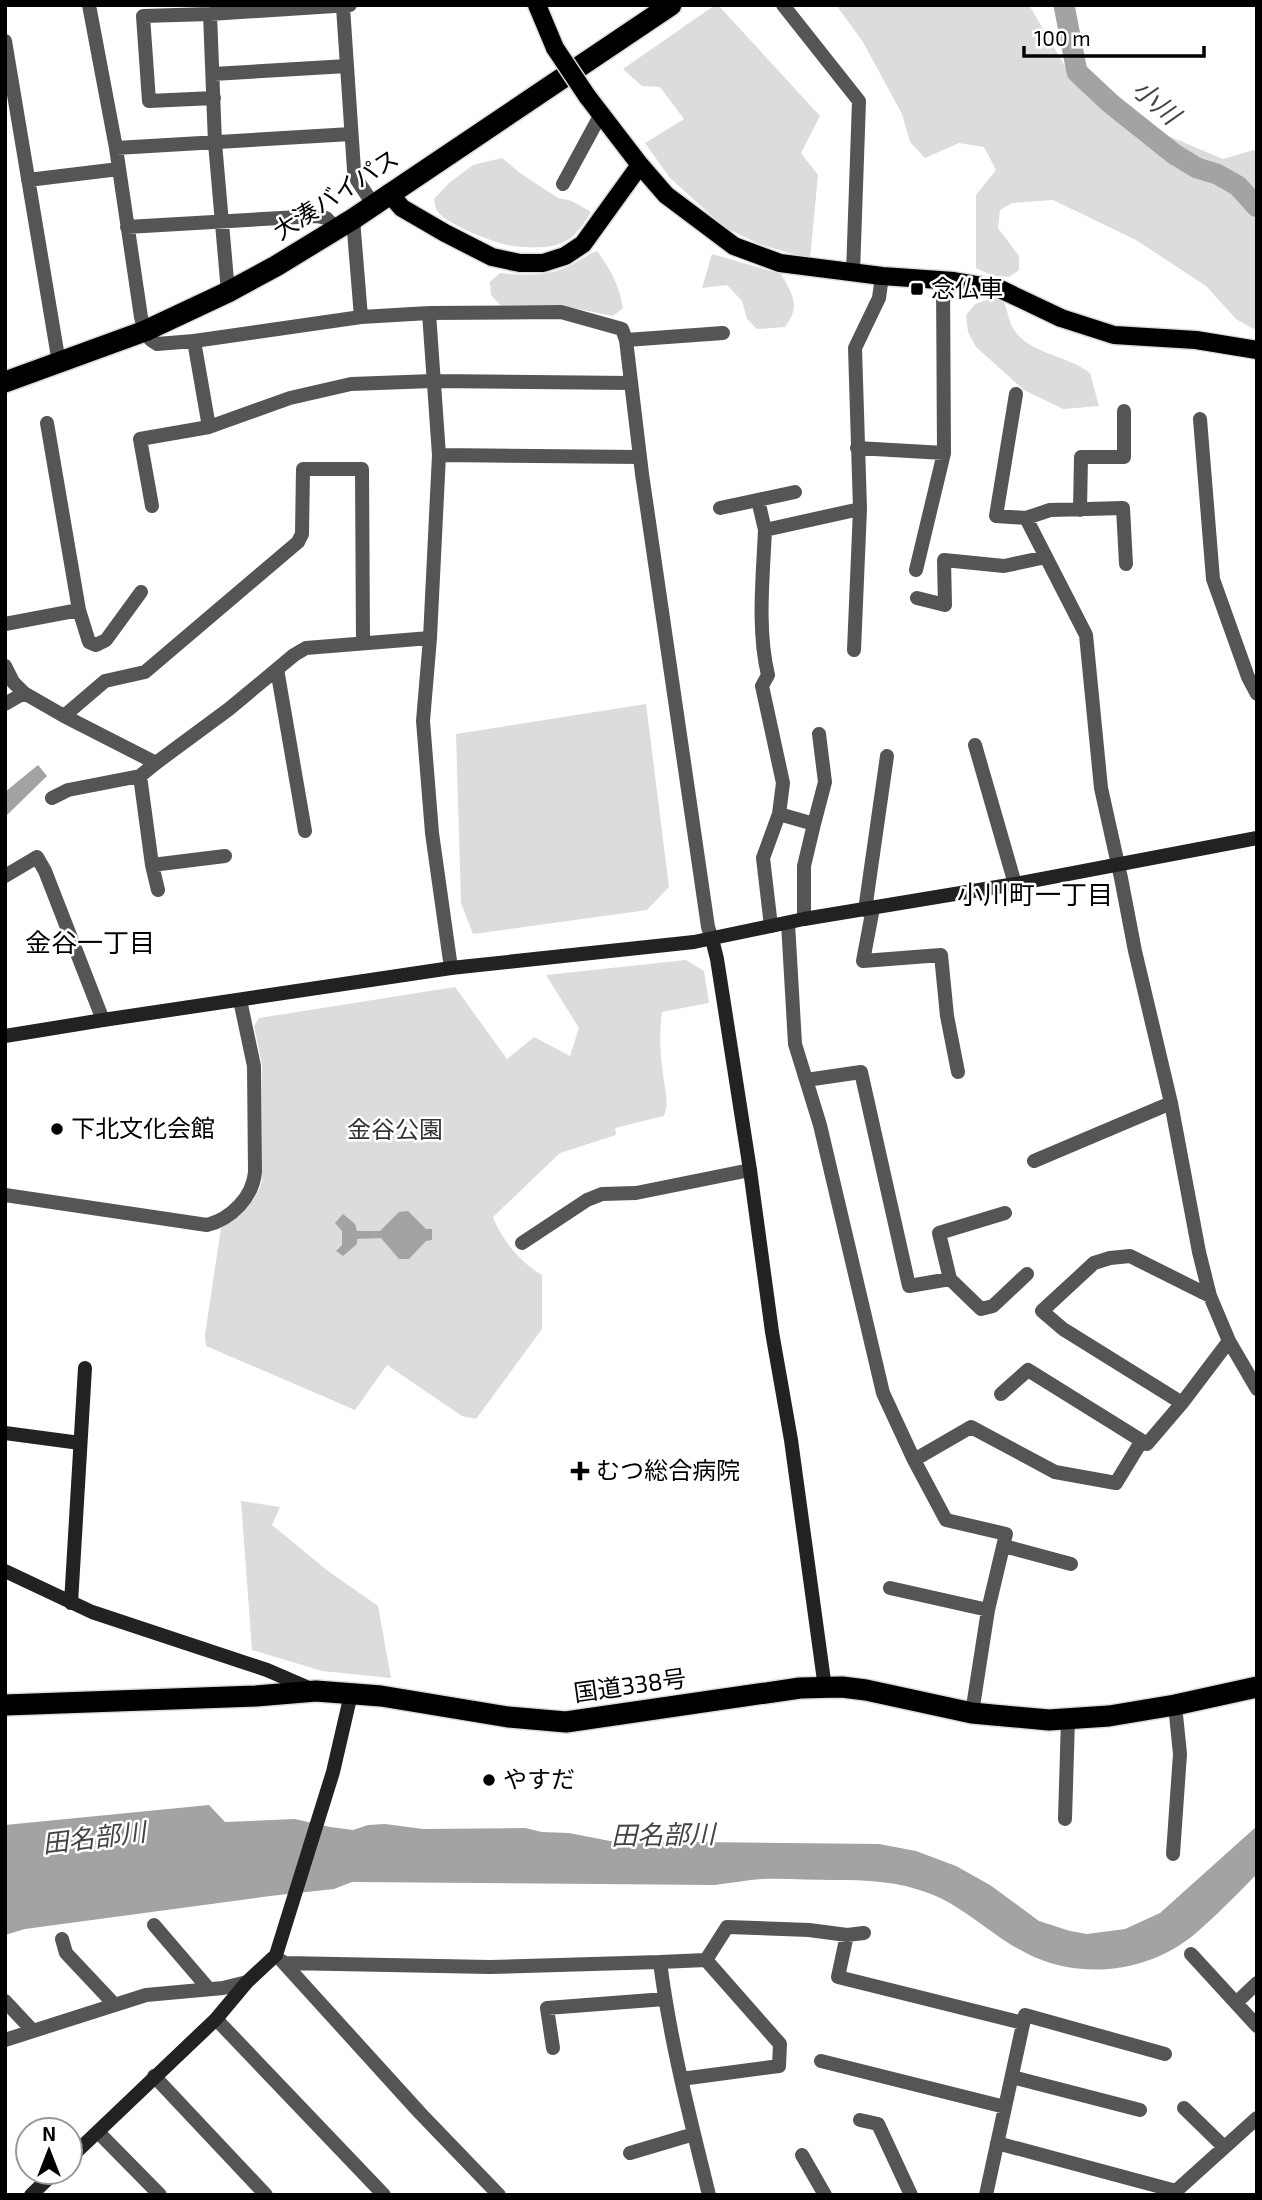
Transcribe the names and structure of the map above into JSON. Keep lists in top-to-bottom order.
{
  "streets": {
    "highway": ["大湊バイパス", "国道338号"]
  },
  "districts": ["小川町一丁目", "金谷一丁目"],
  "water": ["小川", "田名部川"],
  "parks": ["金谷公園"],
  "places": {
    "transit": ["念仏車"],
    "other": ["下北文化会館", "やすだ"],
    "health": ["むつ総合病院"]
  },
  "scale_bar": "100 m",
  "north": "top"
}
